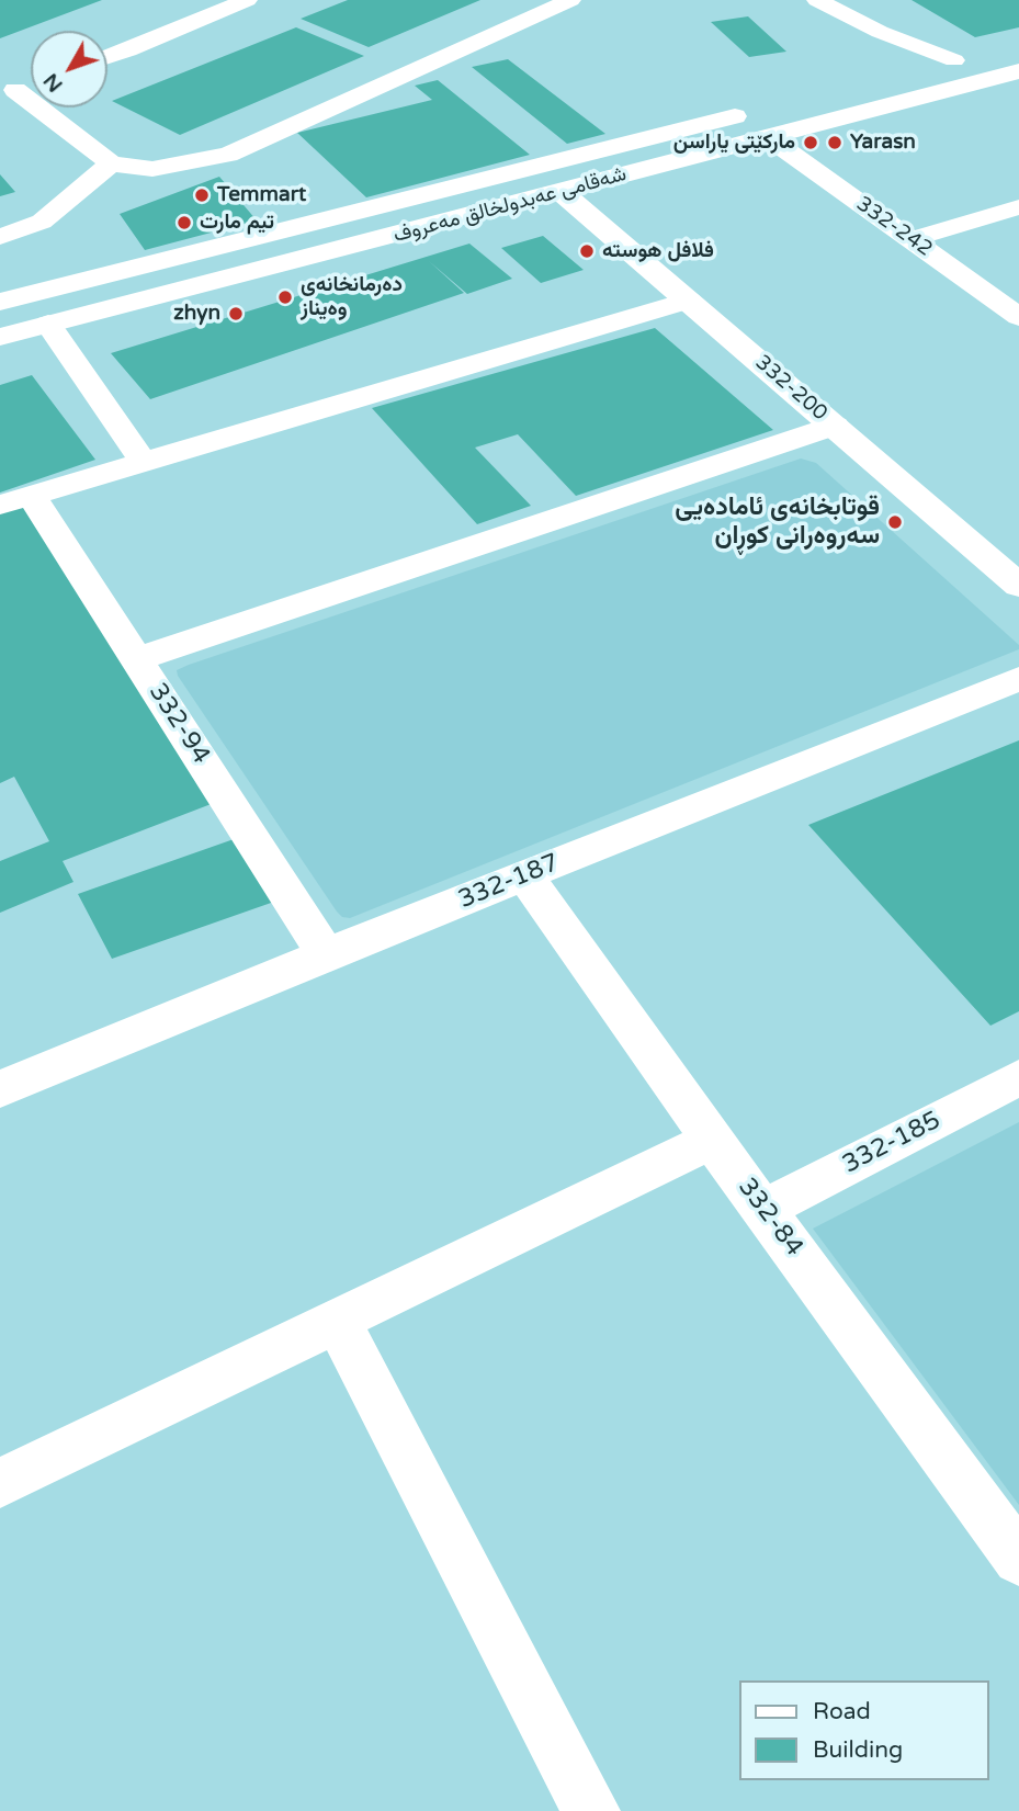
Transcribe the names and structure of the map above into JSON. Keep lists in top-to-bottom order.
{
  "streets": {
    "main road": ["شەقامی عەبدولخالق مەعروف", "332-200"],
    "street": [
      "332-242",
      "332-94",
      "332-187",
      "332-185",
      "332-84"
    ]
  },
  "crossings": [
    ["شەقامی عەبدولخالق مەعروف", "332-242"],
    ["شەقامی عەبدولخالق مەعروف", "332-200"],
    ["332-94", "332-187"],
    ["332-187", "332-84"],
    ["332-185", "332-84"]
  ],
  "places": [
    "مارکێتی یاراسن",
    "Yarasn",
    "Temmart",
    "تيم مارت",
    "فلافل هوسته",
    "دەرمانخانەی وەیناز",
    "zhyn",
    "قوتابخانەی ئامادەیی سەروەرانی کوڕان"
  ],
  "legend": ["Road", "Building"],
  "north": "bottom left"
}
